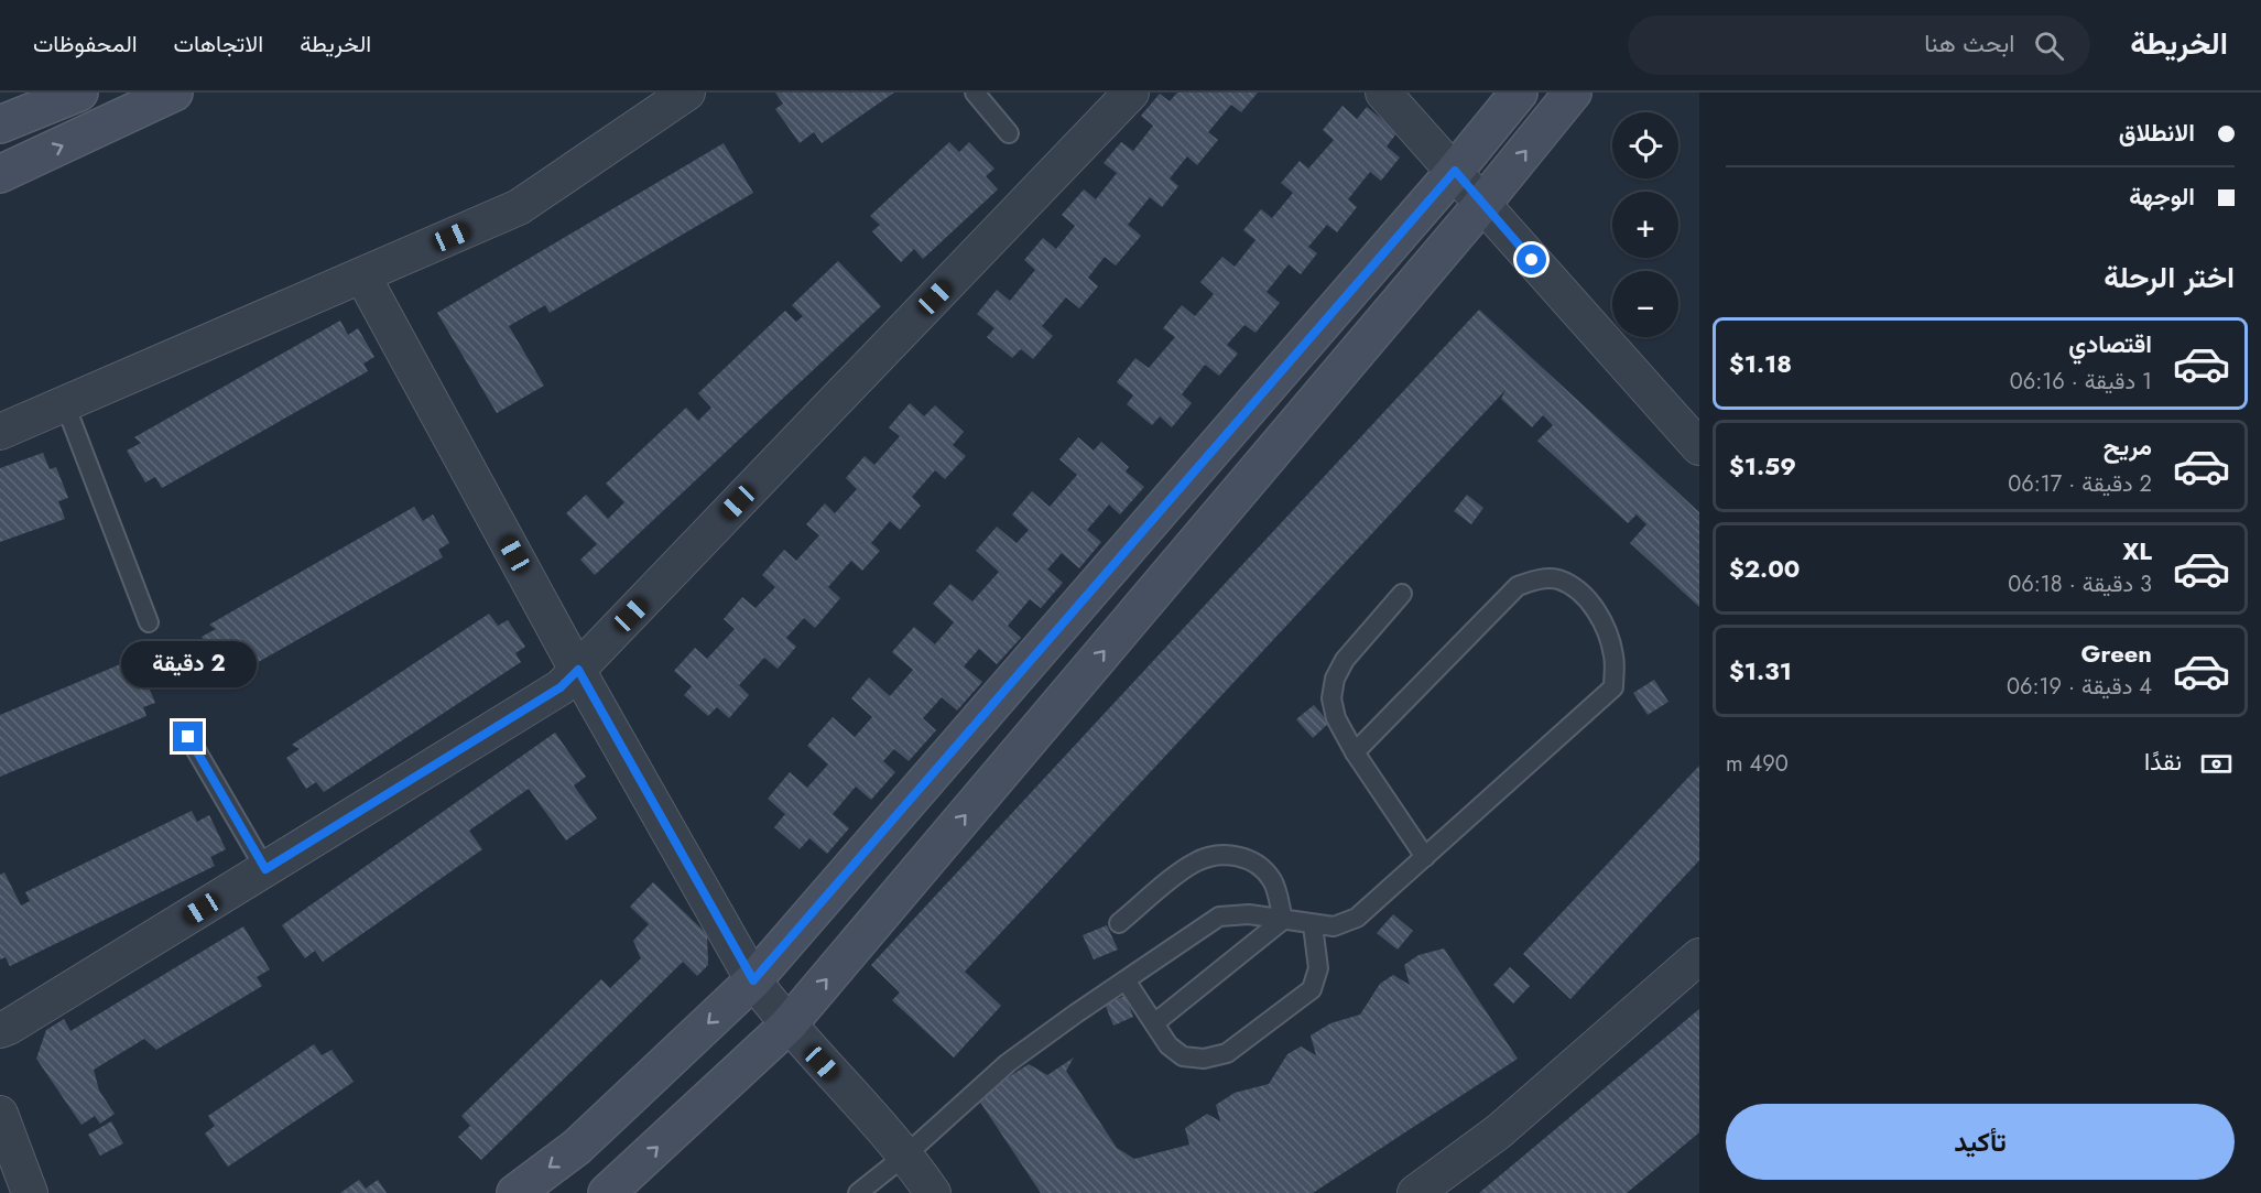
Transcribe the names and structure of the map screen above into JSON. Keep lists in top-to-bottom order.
{
  "page": {
    "header": "الخريطة",
    "search": "ابحث هنا",
    "nav": ["الخريطة", "الاتجاهات", "المحفوظات"],
    "banner": ["الانطلاق", "الوجهة"],
    "map_buttons": ["+", "−"],
    "heading": "اختر الرحلة",
    "list": [
      {
        "name": "اقتصادي",
        "note": "1 دقيقة · 06:16",
        "value": "$1.18"
      },
      {
        "name": "مريح",
        "note": "2 دقيقة · 06:17",
        "value": "$1.59"
      },
      {
        "name": "XL",
        "note": "3 دقيقة · 06:18",
        "value": "$2.00"
      },
      {
        "name": "Green",
        "note": "4 دقيقة · 06:19",
        "value": "$1.31"
      }
    ],
    "bubble": "2 دقيقة",
    "pay": ["نقدًا", "490 m"],
    "buttons": "تأكيد"
  }
}
